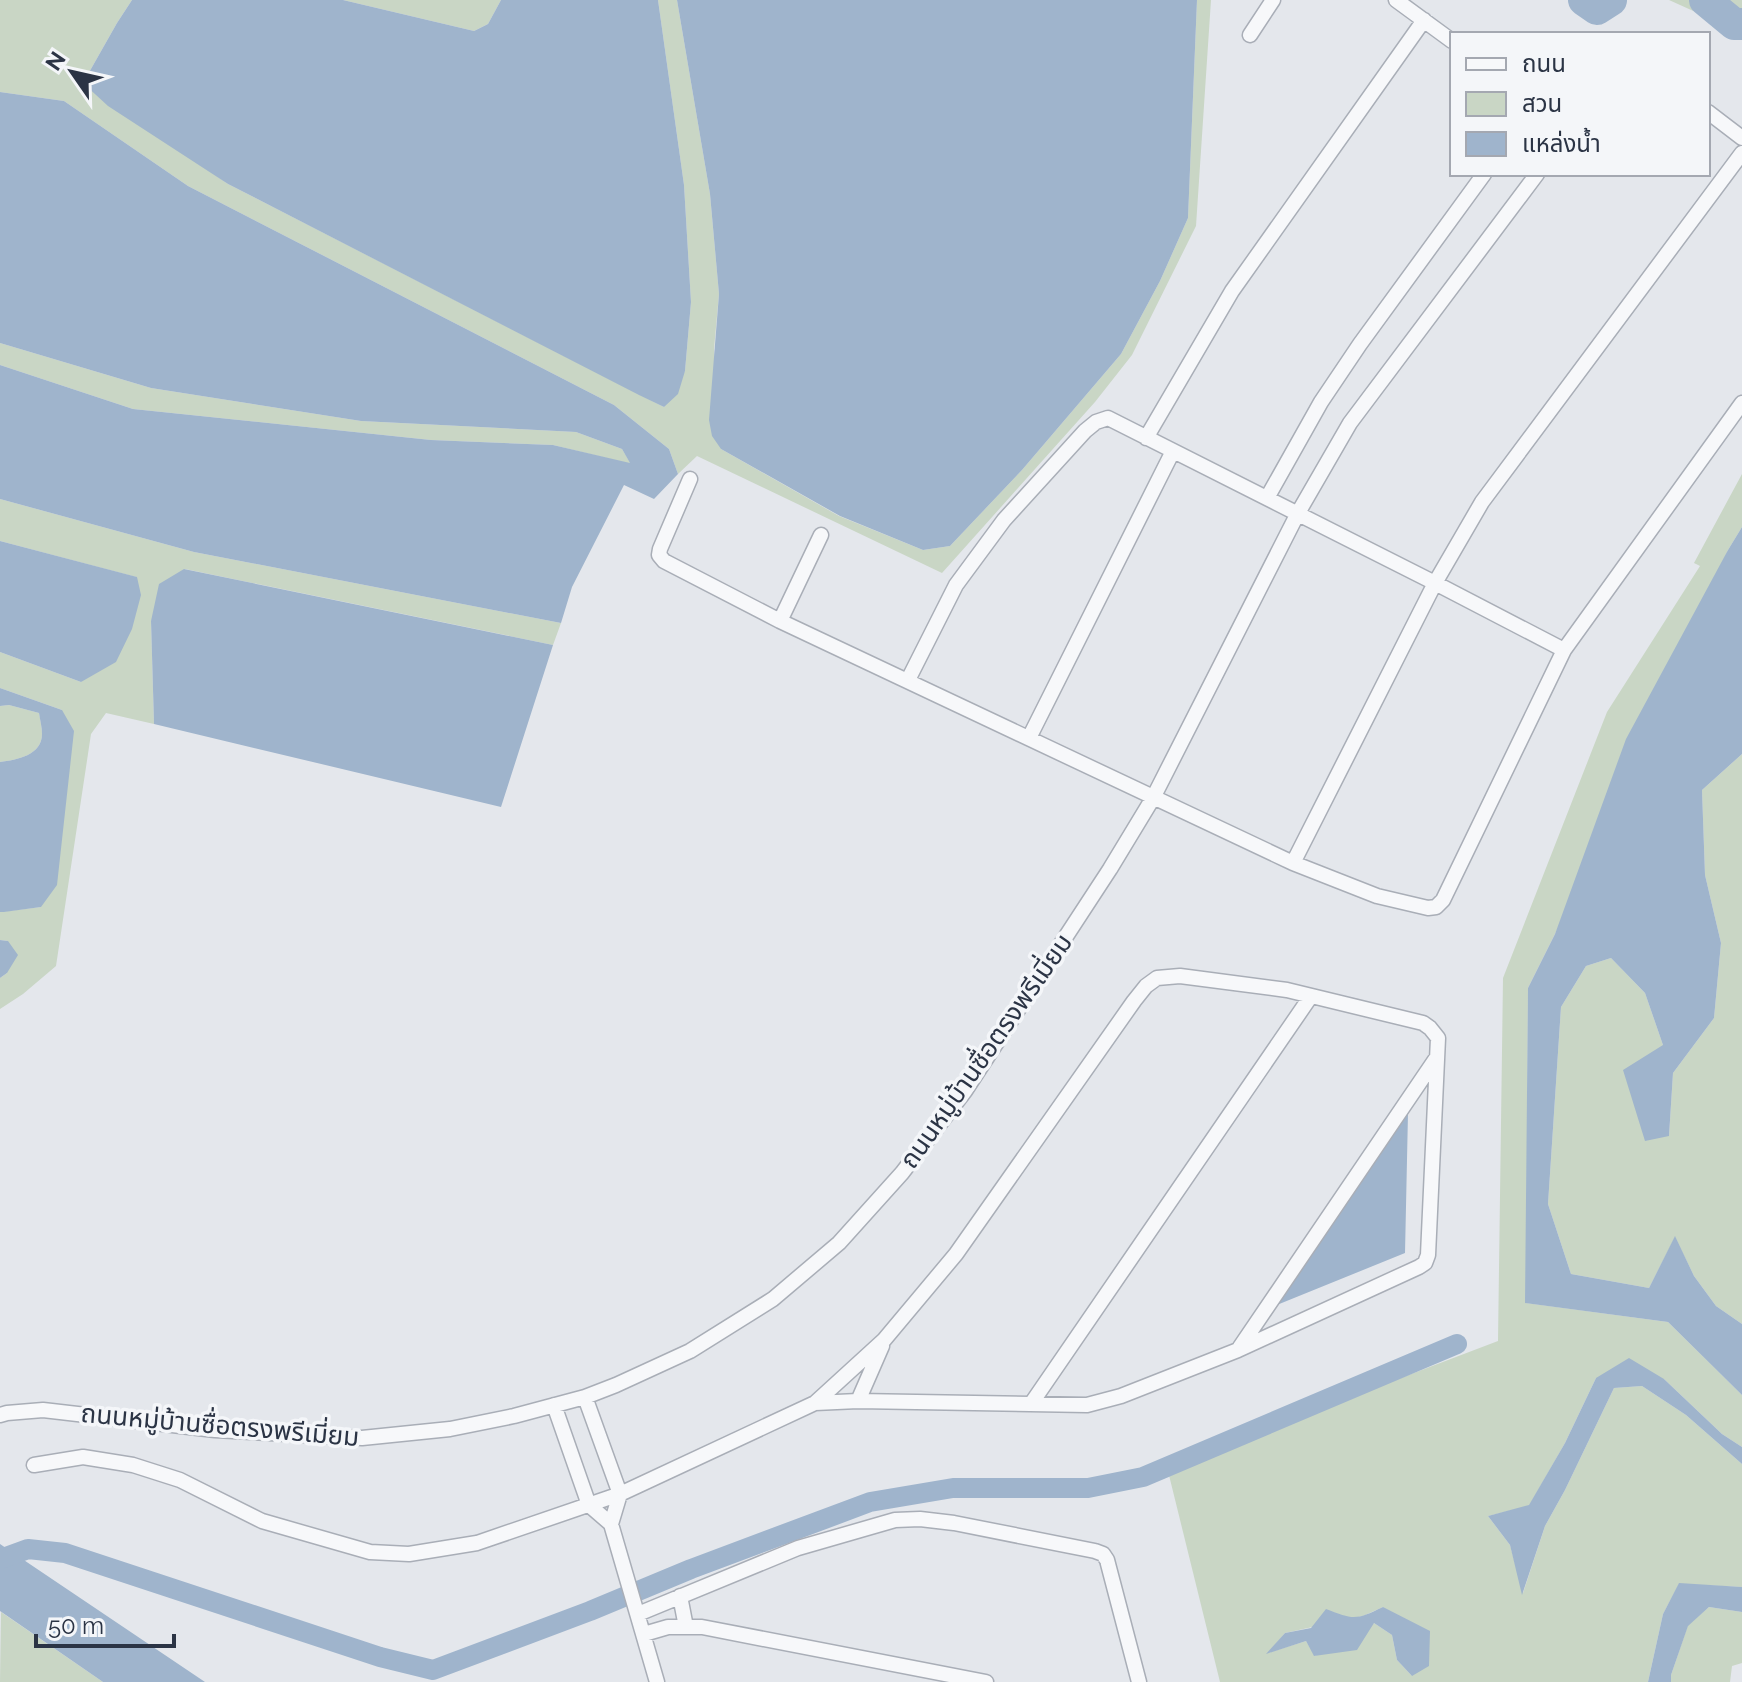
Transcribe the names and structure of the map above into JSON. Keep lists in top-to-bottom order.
{
  "streets": {
    "street": ["ถนนหมู่บ้านซื่อตรงพรีเมี่ยม"]
  },
  "legend": ["ถนน", "สวน", "แหล่งน้ำ"],
  "scale_bar": "50 m",
  "north": "top left"
}
